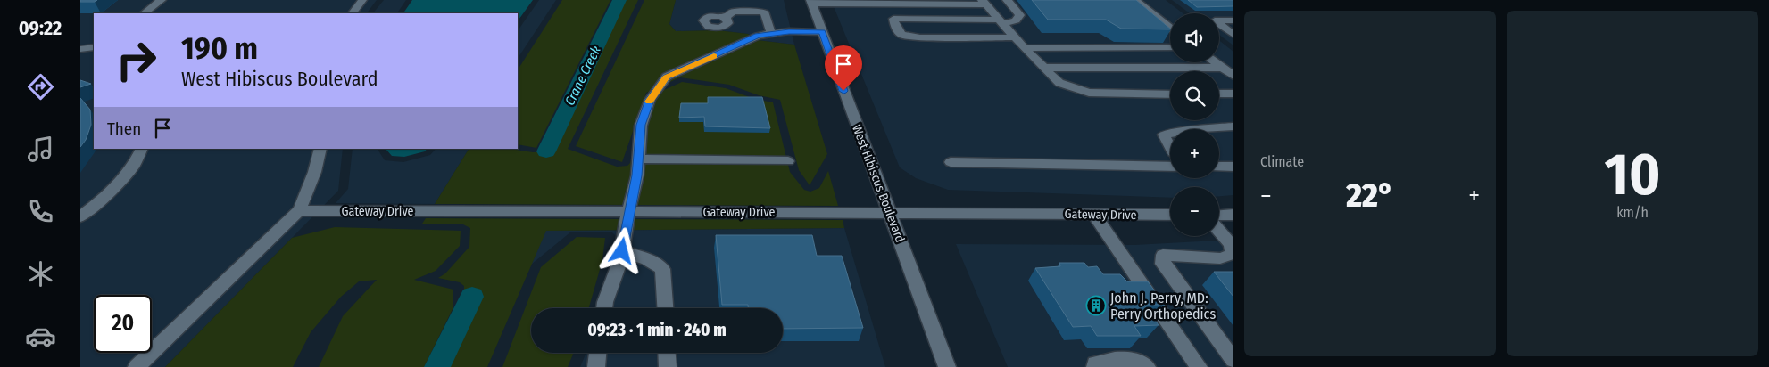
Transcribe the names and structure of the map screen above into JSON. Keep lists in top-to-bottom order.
{
  "streets": {
    "street": ["West Hibiscus Boulevard", "Gateway Drive"]
  },
  "crossings": [
    ["West Hibiscus Boulevard", "Gateway Drive"]
  ],
  "water": ["Crane Creek"],
  "places": {
    "building": ["John J. Perry, MD: Perry Orthopedics"]
  },
  "page": {
    "tabs": "09:22",
    "tile": [
      "Climate",
      ["10", "km/h"]
    ],
    "map_buttons": ["+", "−"],
    "turn": ["190 m", "West Hibiscus Boulevard"],
    "then": "Then",
    "heat": ["−", "22°", "+"],
    "limit": "20",
    "trip": "09:23 · 1 min · 240 m"
  }
}
